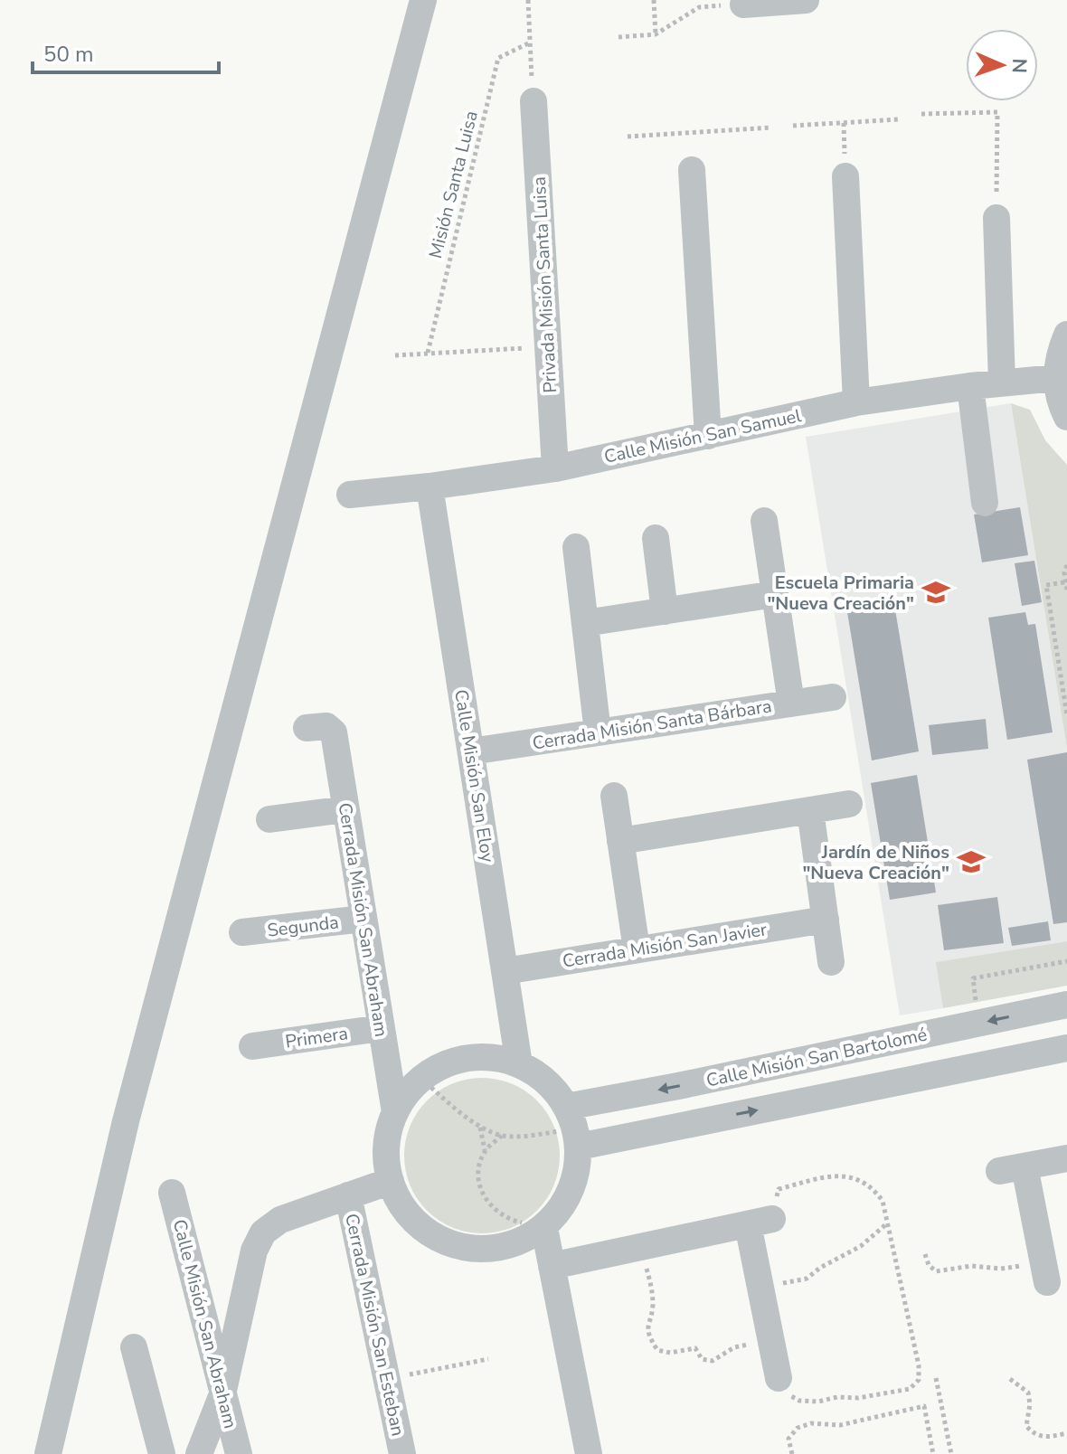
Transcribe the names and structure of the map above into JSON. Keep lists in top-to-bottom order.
{
  "streets": {
    "street": [
      "Privada Misión Santa Luisa",
      "Calle Misión San Samuel",
      "Cerrada Misión Santa Bárbara",
      "Calle Misión San Eloy",
      "Cerrada Misión San Abraham",
      "Segunda",
      "Cerrada Misión San Javier",
      "Primera",
      "Calle Misión San Bartolomé",
      "Calle Misión San Abraham",
      "Cerrada Misión San Esteban"
    ],
    "path": ["Misión Santa Luisa"]
  },
  "crossings": [
    ["Privada Misión Santa Luisa", "Calle Misión San Samuel"],
    ["Calle Misión San Samuel", "Calle Misión San Eloy"],
    ["Cerrada Misión Santa Bárbara", "Calle Misión San Eloy"],
    ["Calle Misión San Eloy", "Cerrada Misión San Javier"],
    ["Cerrada Misión San Abraham", "Segunda"],
    ["Cerrada Misión San Abraham", "Primera"]
  ],
  "places": {
    "school or university": ["Escuela Primaria \"Nueva Creación\"", "Jardín de Niños \"Nueva Creación\""]
  },
  "scale_bar": "50 m",
  "north": "right"
}
